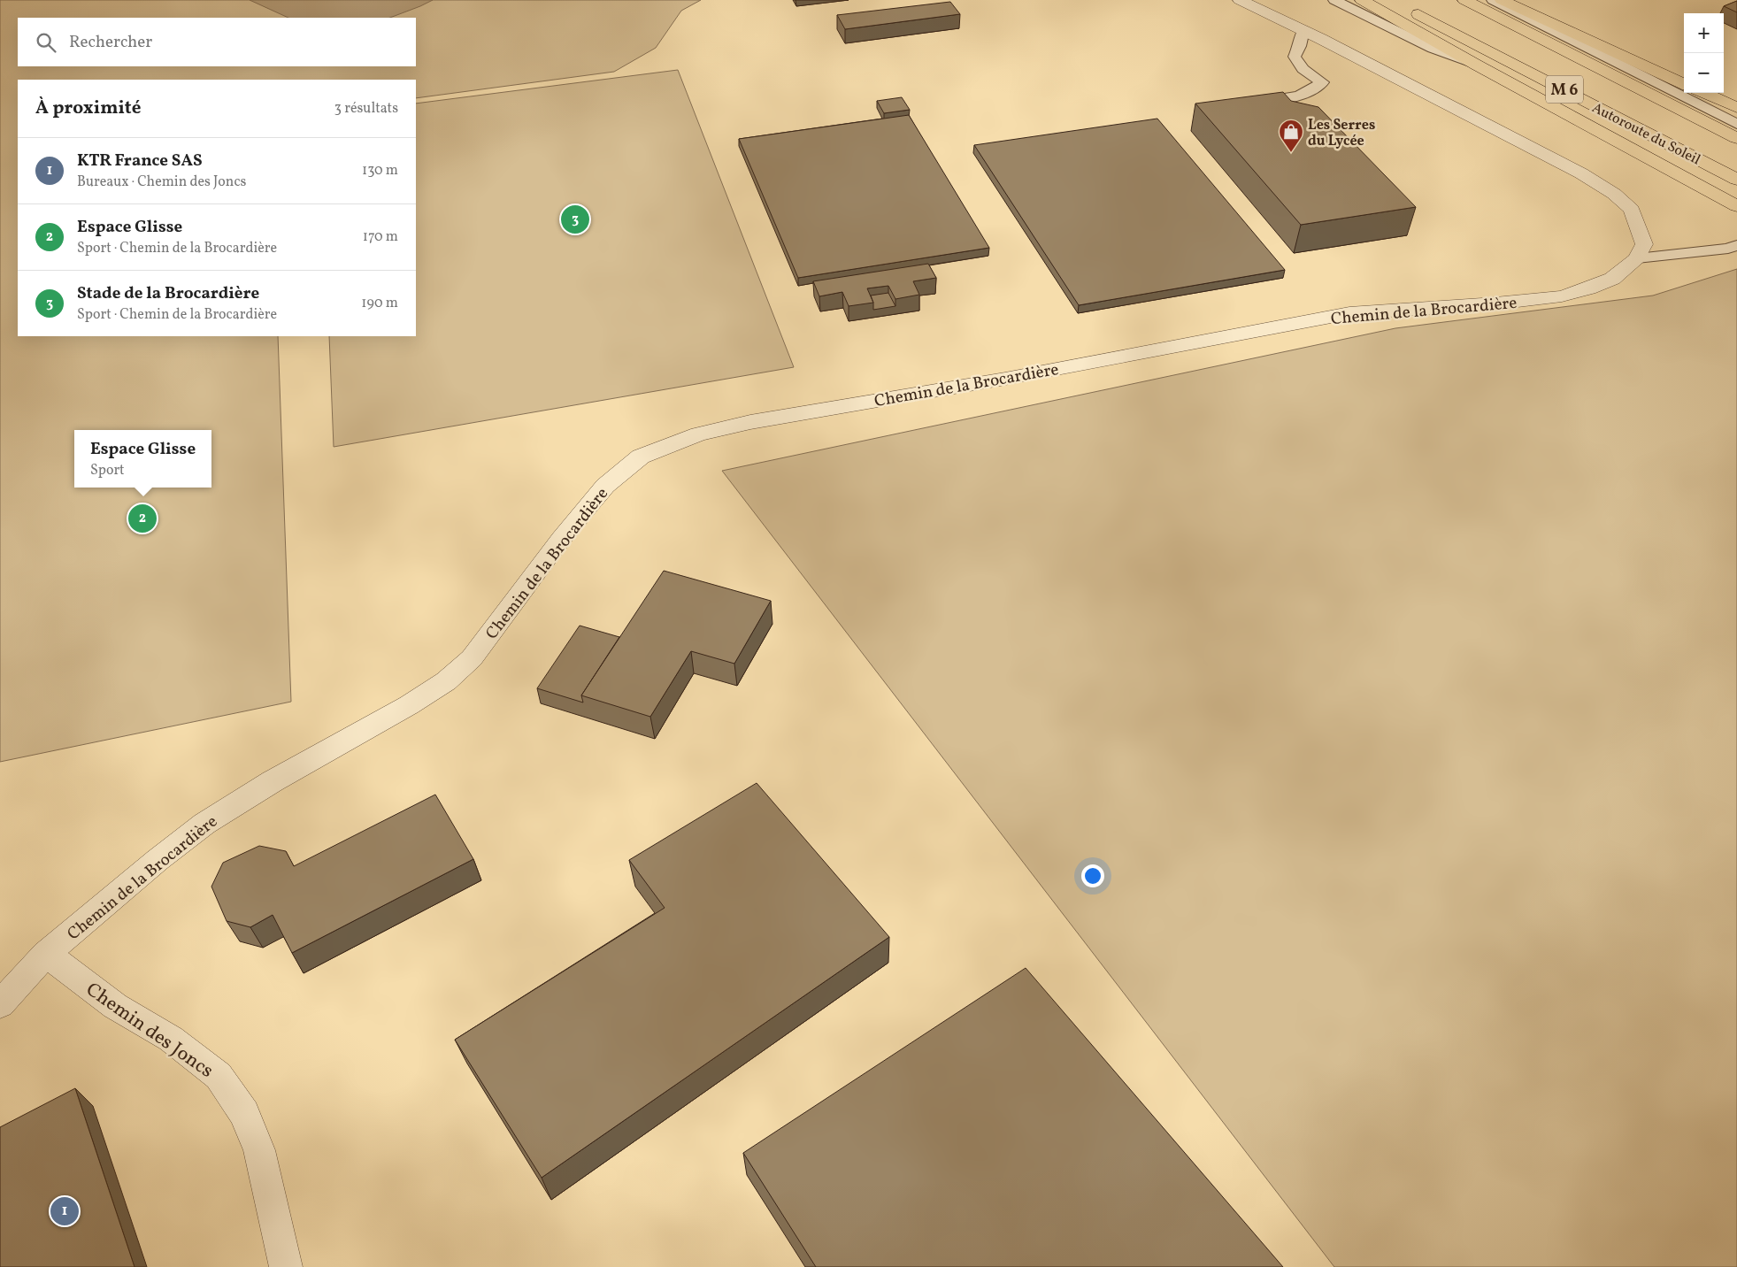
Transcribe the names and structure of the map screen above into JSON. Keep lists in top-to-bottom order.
{
  "streets": {
    "highway": ["M 6", "Autoroute du Soleil"],
    "street": ["Chemin de la Brocardière", "Chemin des Joncs"]
  },
  "crossings": [
    ["Chemin de la Brocardière", "Chemin des Joncs"]
  ],
  "places": {
    "shop": ["Les Serres du Lycée"]
  },
  "page": {
    "map_buttons": ["+", "−"],
    "search": "Rechercher",
    "heading": ["À proximité", "3 résultats"],
    "list": [
      {
        "mark": "1",
        "name": "KTR France SAS",
        "note": "Bureaux · Chemin des Joncs",
        "value": "130 m"
      },
      {
        "mark": "2",
        "name": "Espace Glisse",
        "note": "Sport · Chemin de la Brocardière",
        "value": "170 m"
      },
      {
        "mark": "3",
        "name": "Stade de la Brocardière",
        "note": "Sport · Chemin de la Brocardière",
        "value": "190 m"
      }
    ],
    "pins": ["3", "2", "1"],
    "popup": ["Espace Glisse", "Sport"]
  }
}
